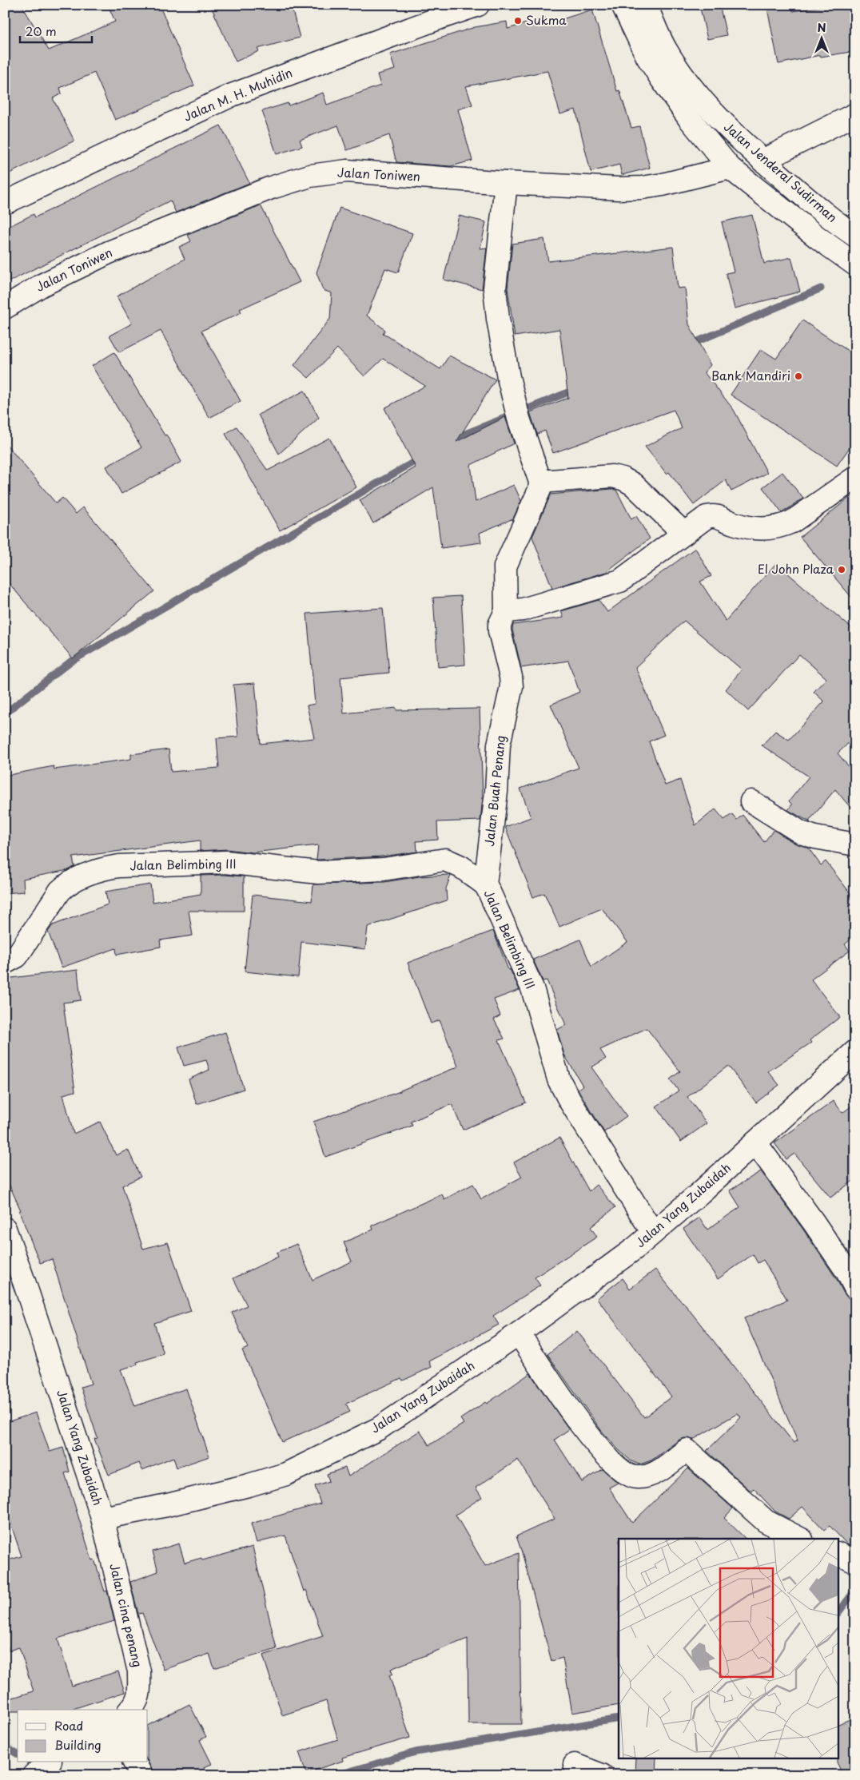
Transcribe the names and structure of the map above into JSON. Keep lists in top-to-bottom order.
{
  "streets": {
    "main road": [
      "Jalan M. H. Muhidin",
      "Jalan Jenderal Sudirman",
      "Jalan Toniwen",
      "Jalan Buah Penang",
      "Jalan Belimbing III",
      "Jalan Yang Zubaidah",
      "Jalan cina penang"
    ]
  },
  "crossings": [
    ["Jalan Jenderal Sudirman", "Jalan Toniwen"],
    ["Jalan Buah Penang", "Jalan Belimbing III"],
    ["Jalan Belimbing III", "Jalan Yang Zubaidah"],
    ["Jalan Yang Zubaidah", "Jalan cina penang"]
  ],
  "places": ["Sukma", "Bank Mandiri", "El John Plaza"],
  "legend": ["Road", "Building"],
  "scale_bar": "20 m",
  "north": "top"
}
